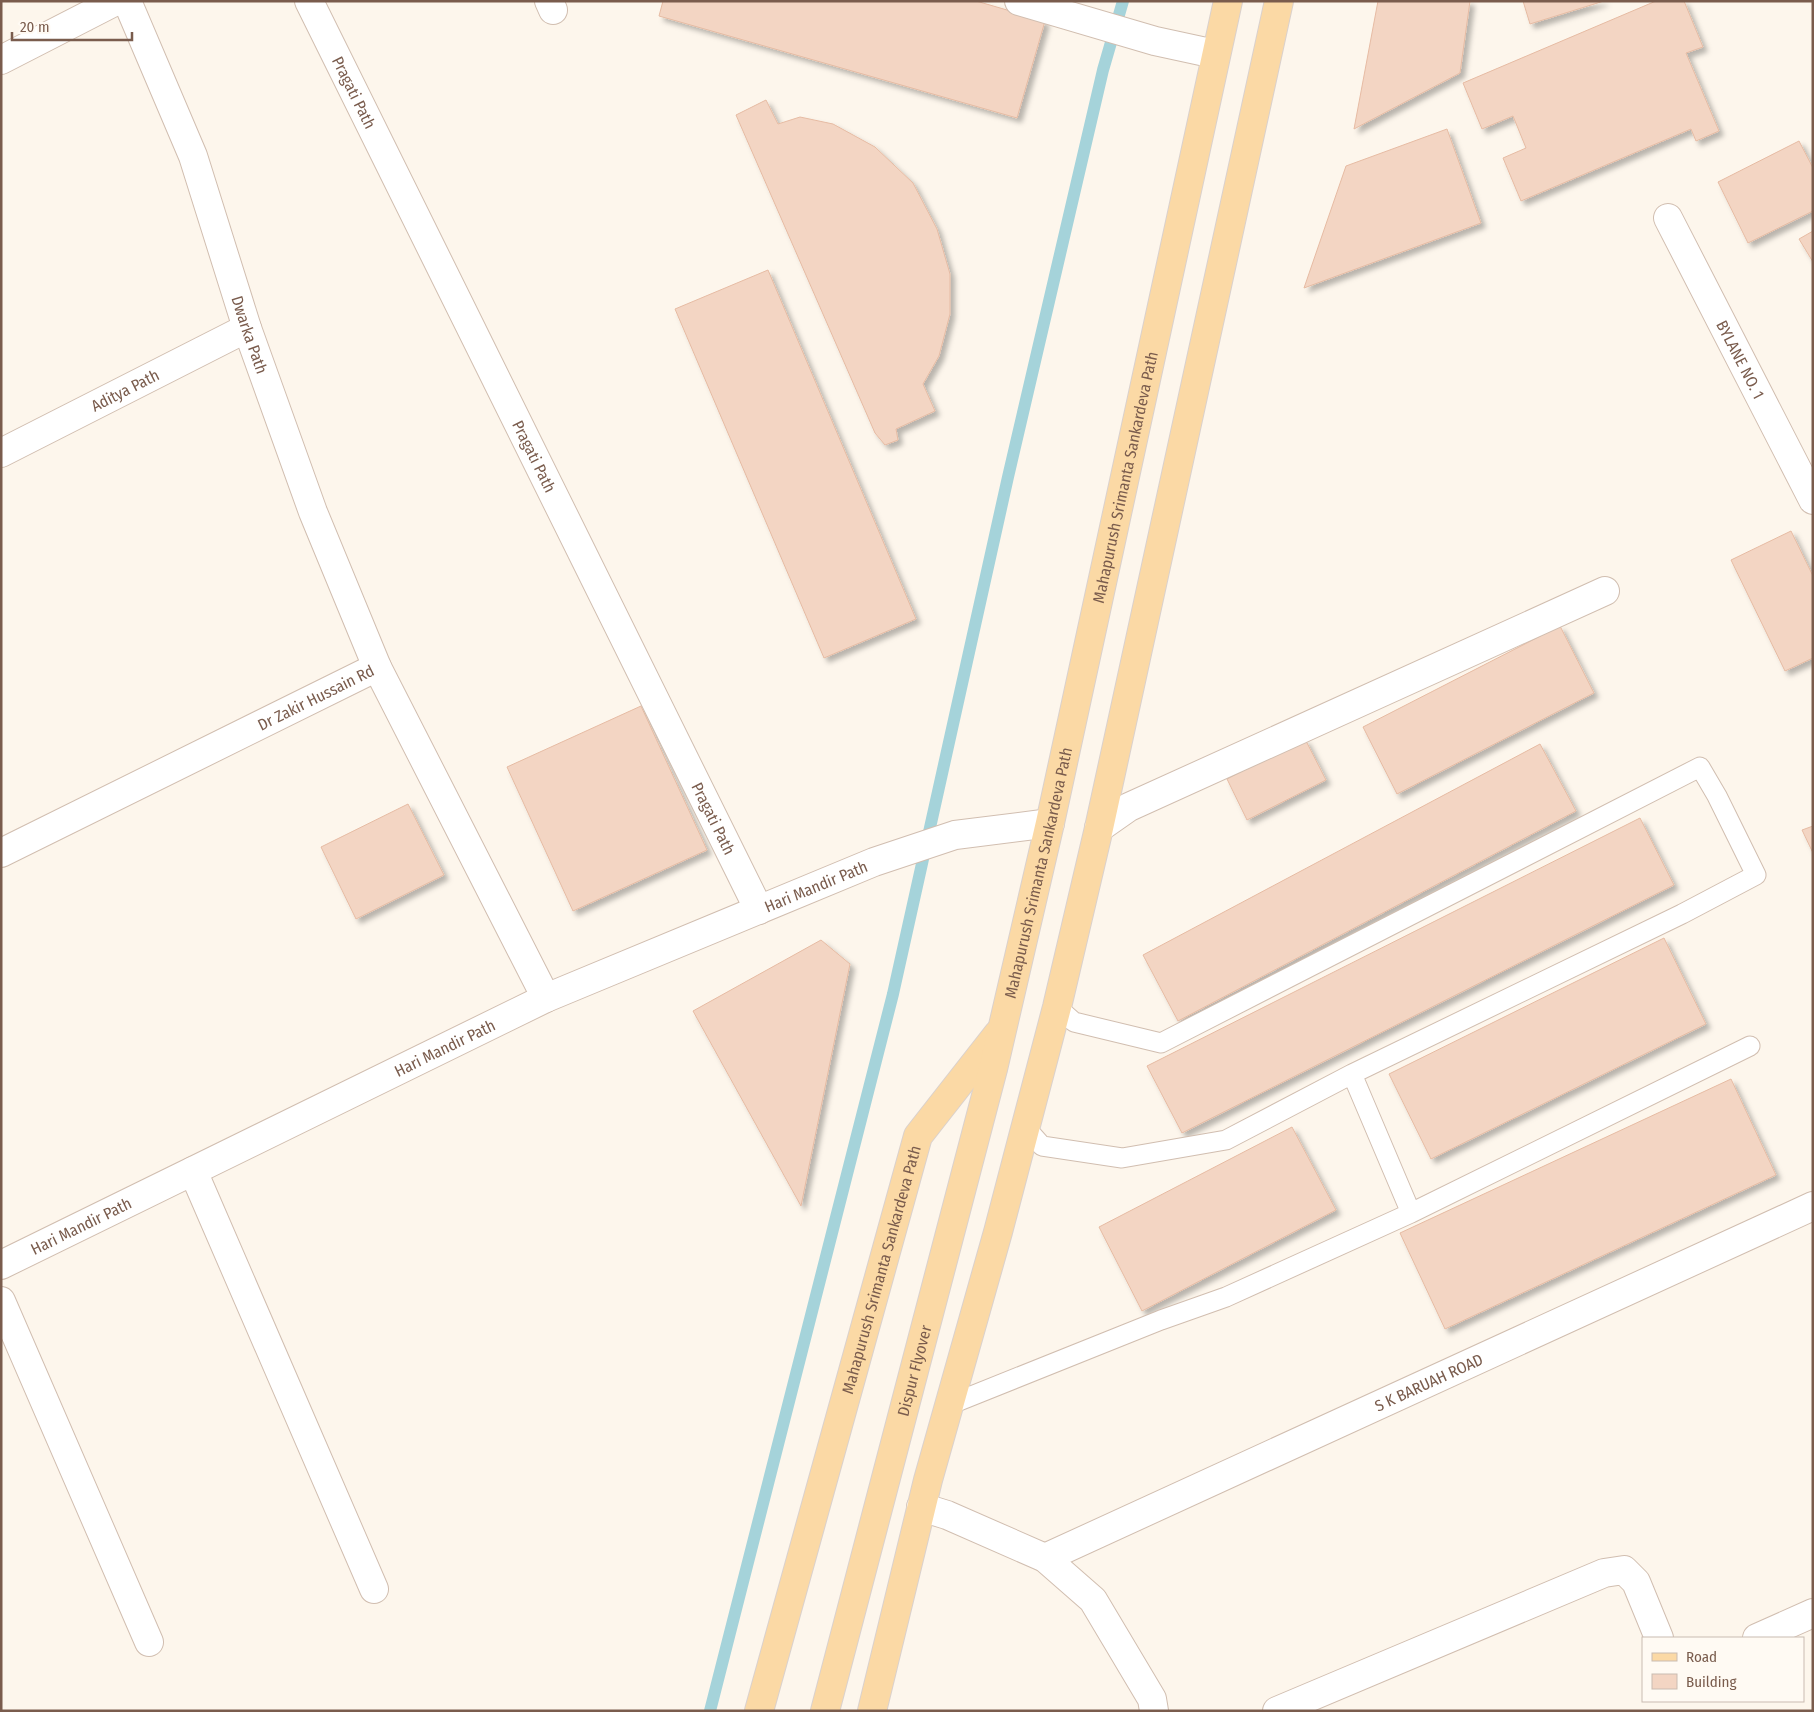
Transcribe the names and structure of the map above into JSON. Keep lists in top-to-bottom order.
{
  "streets": {
    "main road": ["Mahapurush Srimanta Sankardeva Path", "Dispur Flyover"],
    "street": [
      "Pragati Path",
      "Dwarka Path",
      "BYLANE NO. 1",
      "Aditya Path",
      "Dr Zakir Hussain Rd",
      "Hari Mandir Path",
      "S K BARUAH ROAD"
    ]
  },
  "crossings": [
    ["Pragati Path", "Hari Mandir Path"],
    ["Dwarka Path", "Aditya Path"],
    ["Dwarka Path", "Dr Zakir Hussain Rd"],
    ["Mahapurush Srimanta Sankardeva Path", "Hari Mandir Path"],
    ["Mahapurush Srimanta Sankardeva Path", "Dispur Flyover"],
    ["Dr Zakir Hussain Rd", "Hari Mandir Path"]
  ],
  "legend": ["Road", "Building"],
  "scale_bar": "20 m"
}
